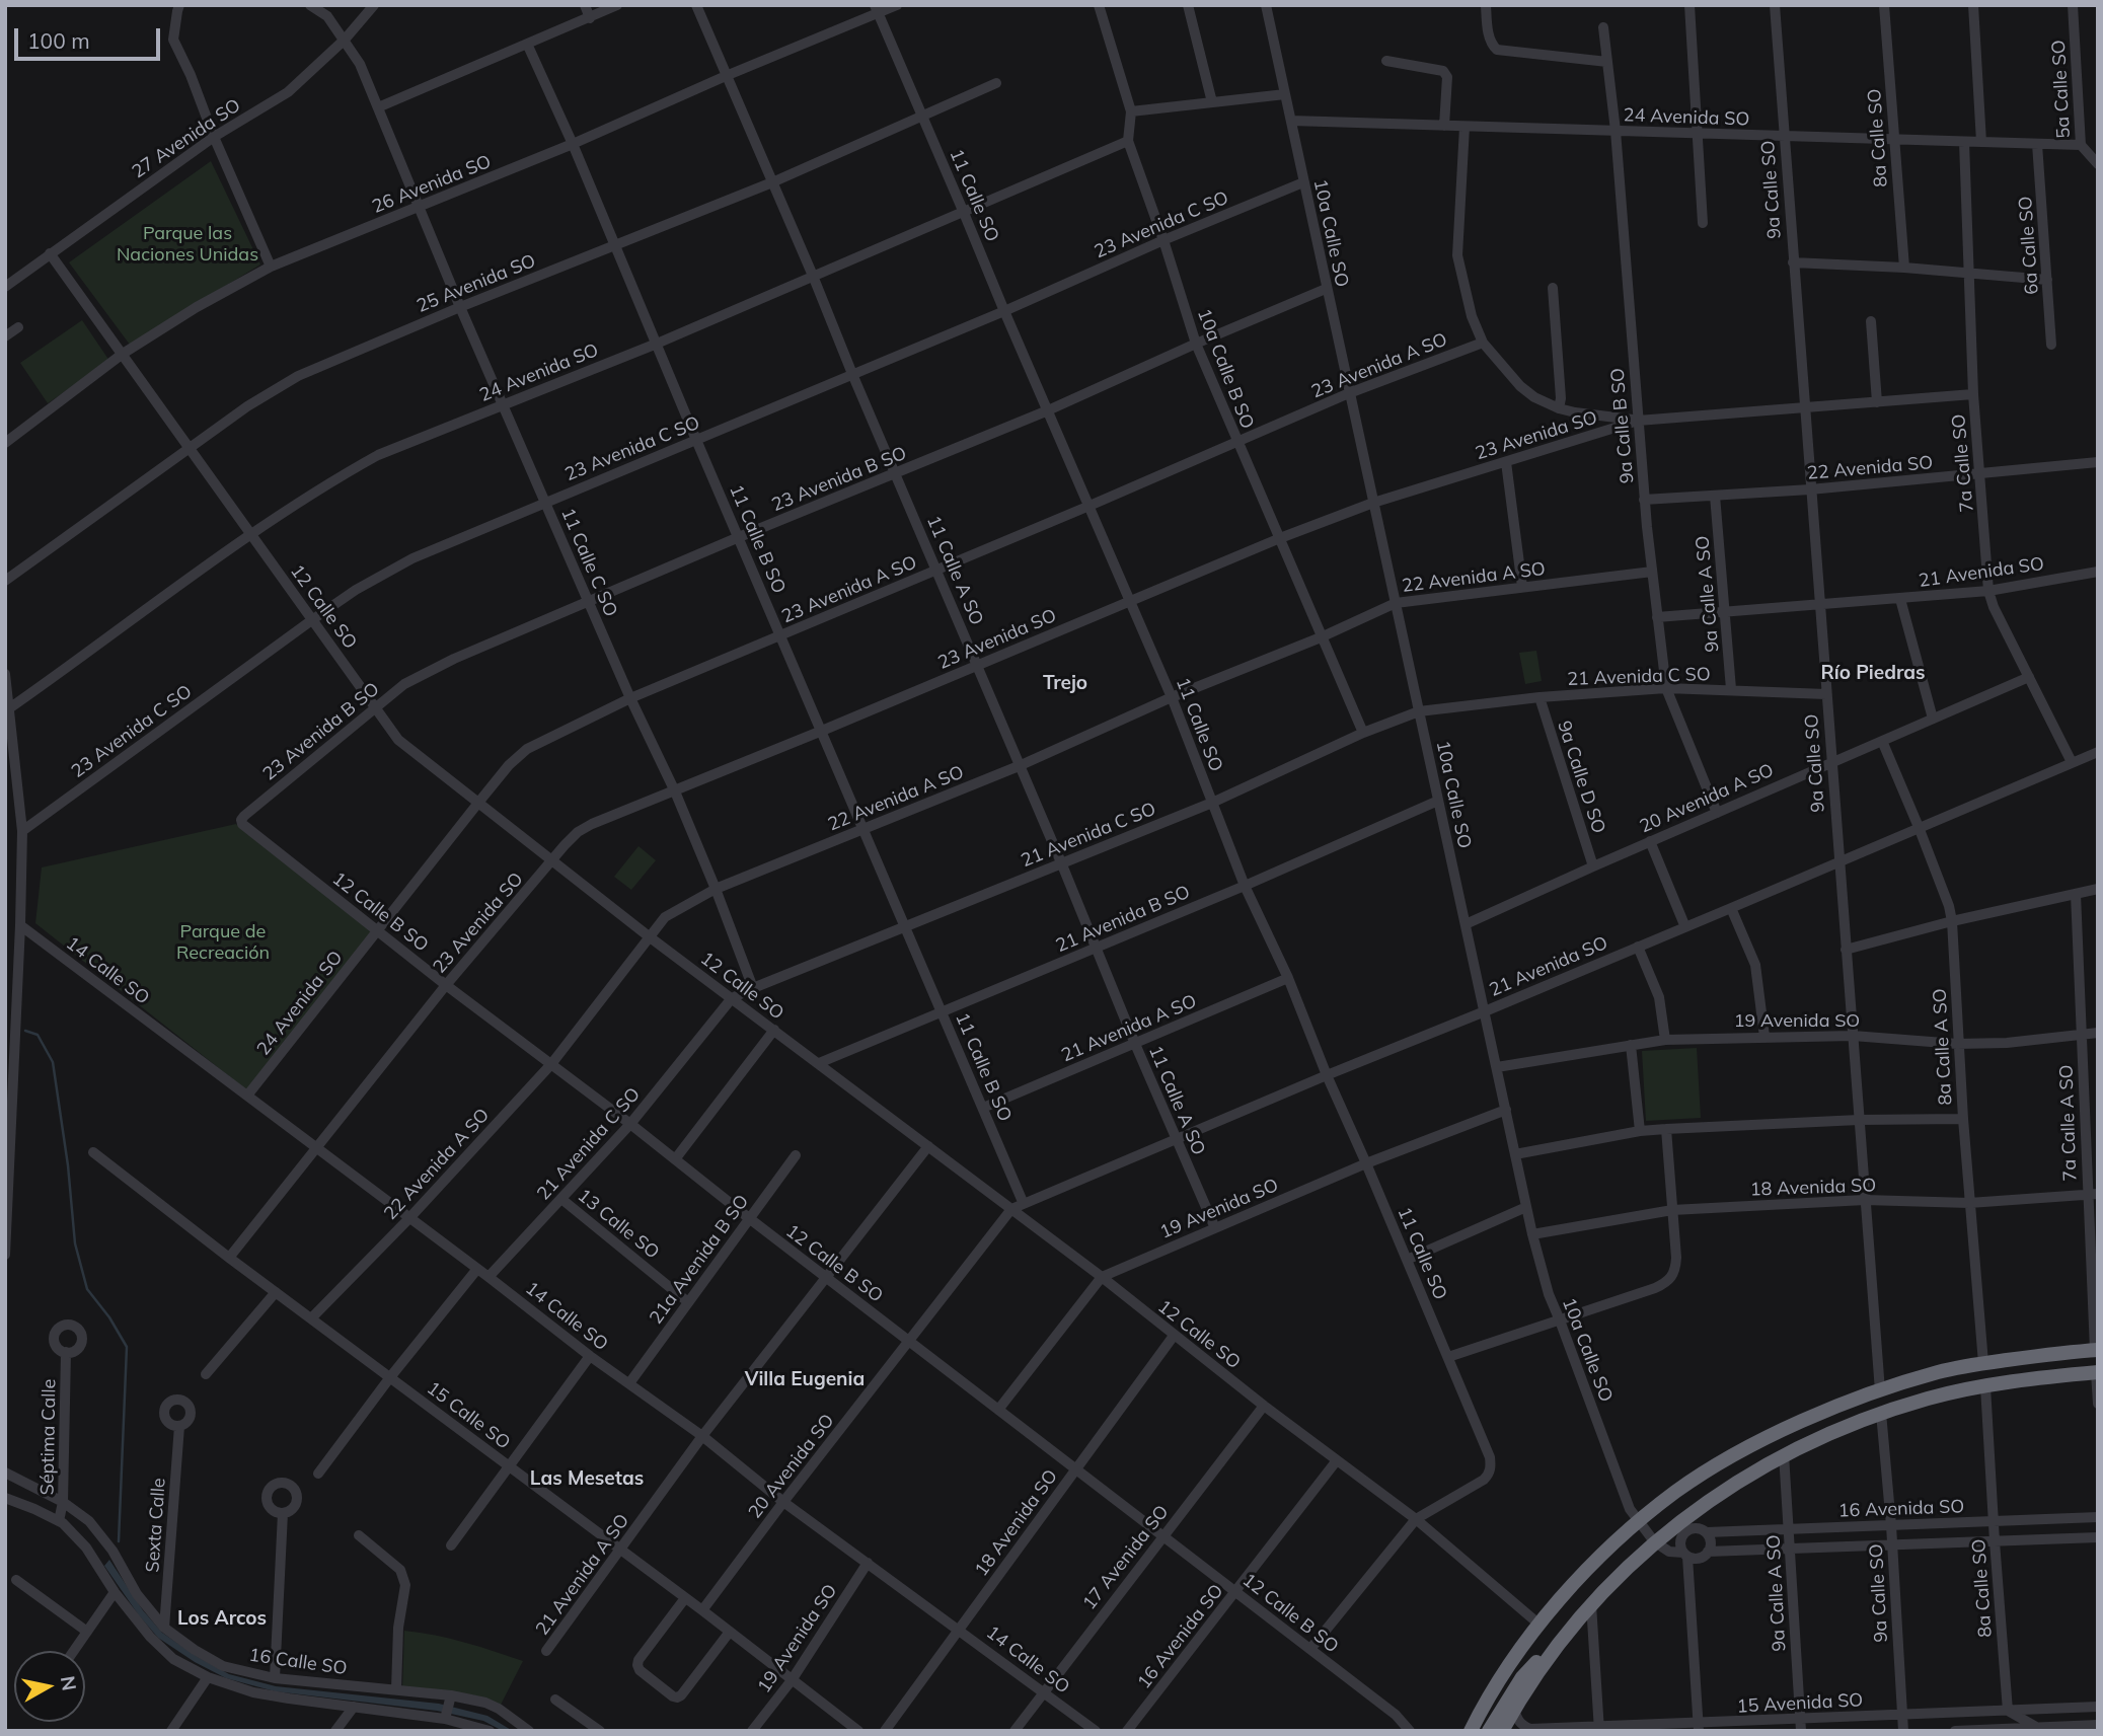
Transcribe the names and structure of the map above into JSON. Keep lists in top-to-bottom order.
{
  "streets": {
    "street": [
      "5a Calle SO",
      "24 Avenida SO",
      "8a Calle SO",
      "27 Avenida SO",
      "26 Avenida SO",
      "9a Calle SO",
      "11 Calle SO",
      "23 Avenida C SO",
      "10a Calle SO",
      "6a Calle SO",
      "25 Avenida SO",
      "23 Avenida A SO",
      "10a Calle B SO",
      "9a Calle B SO",
      "23 Avenida SO",
      "7a Calle SO",
      "22 Avenida SO",
      "23 Avenida B SO",
      "11 Calle B SO",
      "11 Calle C SO",
      "11 Calle A SO",
      "21 Avenida SO",
      "22 Avenida A SO",
      "9a Calle A SO",
      "12 Calle SO",
      "21 Avenida C SO",
      "9a Calle D SO",
      "20 Avenida A SO",
      "12 Calle B SO",
      "21 Avenida B SO",
      "14 Calle SO",
      "19 Avenida SO",
      "21 Avenida A SO",
      "8a Calle A SO",
      "7a Calle A SO",
      "18 Avenida SO",
      "13 Calle SO",
      "21a Avenida B SO",
      "15 Calle SO",
      "Séptima Calle",
      "20 Avenida SO",
      "16 Avenida SO",
      "Sexta Calle",
      "17 Avenida SO",
      "16 Calle SO",
      "15 Avenida SO"
    ]
  },
  "crossings": [
    ["5a Calle SO", "24 Avenida SO"],
    ["24 Avenida SO", "8a Calle SO"],
    ["24 Avenida SO", "9a Calle SO"],
    ["24 Avenida SO", "11 Calle SO"],
    ["24 Avenida SO", "10a Calle SO"],
    ["24 Avenida SO", "6a Calle SO"],
    ["24 Avenida SO", "23 Avenida A SO"],
    ["24 Avenida SO", "10a Calle B SO"],
    ["24 Avenida SO", "9a Calle B SO"],
    ["24 Avenida SO", "7a Calle SO"],
    ["24 Avenida SO", "11 Calle B SO"],
    ["24 Avenida SO", "11 Calle C SO"],
    ["24 Avenida SO", "11 Calle A SO"],
    ["24 Avenida SO", "12 Calle SO"],
    ["24 Avenida SO", "12 Calle B SO"],
    ["24 Avenida SO", "14 Calle SO"],
    ["8a Calle SO", "16 Avenida SO"],
    ["8a Calle SO", "15 Avenida SO"],
    ["27 Avenida SO", "11 Calle C SO"],
    ["27 Avenida SO", "12 Calle SO"],
    ["26 Avenida SO", "11 Calle SO"],
    ["26 Avenida SO", "11 Calle B SO"],
    ["26 Avenida SO", "11 Calle C SO"],
    ["26 Avenida SO", "11 Calle A SO"],
    ["26 Avenida SO", "12 Calle SO"],
    ["9a Calle SO", "23 Avenida SO"],
    ["9a Calle SO", "22 Avenida SO"],
    ["9a Calle SO", "21 Avenida SO"],
    ["9a Calle SO", "21 Avenida C SO"],
    ["9a Calle SO", "20 Avenida A SO"],
    ["9a Calle SO", "19 Avenida SO"],
    ["9a Calle SO", "18 Avenida SO"],
    ["9a Calle SO", "16 Avenida SO"],
    ["9a Calle SO", "15 Avenida SO"],
    ["11 Calle SO", "23 Avenida C SO"],
    ["11 Calle SO", "25 Avenida SO"],
    ["11 Calle SO", "23 Avenida A SO"],
    ["11 Calle SO", "23 Avenida SO"],
    ["11 Calle SO", "23 Avenida B SO"],
    ["11 Calle SO", "21 Avenida SO"],
    ["11 Calle SO", "22 Avenida A SO"],
    ["11 Calle SO", "12 Calle SO"],
    ["11 Calle SO", "21 Avenida C SO"],
    ["11 Calle SO", "21 Avenida B SO"],
    ["11 Calle SO", "19 Avenida SO"],
    ["11 Calle SO", "21 Avenida A SO"],
    ["23 Avenida C SO", "10a Calle SO"],
    ["23 Avenida C SO", "10a Calle B SO"],
    ["23 Avenida C SO", "11 Calle B SO"],
    ["23 Avenida C SO", "11 Calle C SO"],
    ["23 Avenida C SO", "11 Calle A SO"],
    ["23 Avenida C SO", "12 Calle SO"],
    ["10a Calle SO", "23 Avenida A SO"],
    ["10a Calle SO", "23 Avenida SO"],
    ["10a Calle SO", "23 Avenida B SO"],
    ["10a Calle SO", "21 Avenida SO"],
    ["10a Calle SO", "22 Avenida A SO"],
    ["10a Calle SO", "21 Avenida C SO"],
    ["10a Calle SO", "21 Avenida B SO"],
    ["10a Calle SO", "19 Avenida SO"],
    ["10a Calle SO", "18 Avenida SO"],
    ["10a Calle SO", "16 Avenida SO"],
    ["25 Avenida SO", "11 Calle B SO"],
    ["25 Avenida SO", "11 Calle C SO"],
    ["25 Avenida SO", "11 Calle A SO"],
    ["25 Avenida SO", "12 Calle SO"],
    ["23 Avenida A SO", "10a Calle B SO"],
    ["23 Avenida A SO", "11 Calle B SO"],
    ["23 Avenida A SO", "11 Calle C SO"],
    ["23 Avenida A SO", "11 Calle A SO"],
    ["23 Avenida A SO", "12 Calle SO"],
    ["23 Avenida A SO", "12 Calle B SO"],
    ["10a Calle B SO", "23 Avenida SO"],
    ["10a Calle B SO", "23 Avenida B SO"],
    ["10a Calle B SO", "22 Avenida A SO"],
    ["10a Calle B SO", "21 Avenida C SO"],
    ["9a Calle B SO", "23 Avenida SO"],
    ["9a Calle B SO", "22 Avenida SO"],
    ["9a Calle B SO", "21 Avenida SO"],
    ["9a Calle B SO", "22 Avenida A SO"],
    ["9a Calle B SO", "21 Avenida C SO"],
    ["9a Calle B SO", "20 Avenida A SO"],
    ["23 Avenida SO", "7a Calle SO"],
    ["23 Avenida SO", "11 Calle B SO"],
    ["23 Avenida SO", "11 Calle C SO"],
    ["23 Avenida SO", "11 Calle A SO"],
    ["23 Avenida SO", "12 Calle SO"],
    ["23 Avenida SO", "12 Calle B SO"],
    ["23 Avenida SO", "14 Calle SO"],
    ["23 Avenida SO", "15 Calle SO"],
    ["7a Calle SO", "22 Avenida SO"],
    ["7a Calle SO", "21 Avenida SO"],
    ["7a Calle SO", "20 Avenida A SO"],
    ["22 Avenida SO", "9a Calle A SO"],
    ["23 Avenida B SO", "11 Calle B SO"],
    ["23 Avenida B SO", "11 Calle C SO"],
    ["23 Avenida B SO", "11 Calle A SO"],
    ["23 Avenida B SO", "12 Calle SO"],
    ["23 Avenida B SO", "12 Calle B SO"],
    ["11 Calle B SO", "21 Avenida SO"],
    ["11 Calle B SO", "22 Avenida A SO"],
    ["11 Calle B SO", "21 Avenida C SO"],
    ["11 Calle B SO", "21 Avenida B SO"],
    ["11 Calle B SO", "21 Avenida A SO"],
    ["11 Calle C SO", "22 Avenida A SO"],
    ["11 Calle C SO", "21 Avenida C SO"],
    ["11 Calle A SO", "21 Avenida SO"],
    ["11 Calle A SO", "22 Avenida A SO"],
    ["11 Calle A SO", "21 Avenida C SO"],
    ["11 Calle A SO", "21 Avenida B SO"],
    ["11 Calle A SO", "19 Avenida SO"],
    ["11 Calle A SO", "21 Avenida A SO"],
    ["21 Avenida SO", "9a Calle A SO"],
    ["21 Avenida SO", "12 Calle SO"],
    ["21 Avenida SO", "8a Calle A SO"],
    ["21 Avenida SO", "20 Avenida SO"],
    ["22 Avenida A SO", "12 Calle SO"],
    ["22 Avenida A SO", "12 Calle B SO"],
    ["22 Avenida A SO", "14 Calle SO"],
    ["22 Avenida A SO", "15 Calle SO"],
    ["9a Calle A SO", "21 Avenida C SO"],
    ["9a Calle A SO", "16 Avenida SO"],
    ["9a Calle A SO", "15 Avenida SO"],
    ["12 Calle SO", "21 Avenida C SO"],
    ["12 Calle SO", "21 Avenida B SO"],
    ["12 Calle SO", "19 Avenida SO"],
    ["12 Calle SO", "21 Avenida A SO"],
    ["12 Calle SO", "18 Avenida SO"],
    ["12 Calle SO", "20 Avenida SO"],
    ["12 Calle SO", "16 Avenida SO"],
    ["12 Calle SO", "17 Avenida SO"],
    ["21 Avenida C SO", "9a Calle D SO"],
    ["21 Avenida C SO", "12 Calle B SO"],
    ["21 Avenida C SO", "14 Calle SO"],
    ["21 Avenida C SO", "13 Calle SO"],
    ["9a Calle D SO", "20 Avenida A SO"],
    ["20 Avenida A SO", "8a Calle A SO"],
    ["12 Calle B SO", "19 Avenida SO"],
    ["12 Calle B SO", "21 Avenida A SO"],
    ["12 Calle B SO", "18 Avenida SO"],
    ["12 Calle B SO", "21a Avenida B SO"],
    ["12 Calle B SO", "20 Avenida SO"],
    ["12 Calle B SO", "16 Avenida SO"],
    ["12 Calle B SO", "17 Avenida SO"],
    ["14 Calle SO", "19 Avenida SO"],
    ["14 Calle SO", "21 Avenida A SO"],
    ["14 Calle SO", "18 Avenida SO"],
    ["14 Calle SO", "21a Avenida B SO"],
    ["14 Calle SO", "20 Avenida SO"],
    ["14 Calle SO", "17 Avenida SO"],
    ["19 Avenida SO", "8a Calle A SO"],
    ["19 Avenida SO", "7a Calle A SO"],
    ["19 Avenida SO", "15 Calle SO"],
    ["21 Avenida A SO", "15 Calle SO"],
    ["8a Calle A SO", "18 Avenida SO"],
    ["7a Calle A SO", "18 Avenida SO"],
    ["13 Calle SO", "21a Avenida B SO"],
    ["15 Calle SO", "20 Avenida SO"],
    ["Séptima Calle", "16 Calle SO"],
    ["Sexta Calle", "16 Calle SO"]
  ],
  "districts": [
    "Río Piedras",
    "Trejo",
    "Villa Eugenia",
    "Las Mesetas",
    "Los Arcos"
  ],
  "parks": ["Parque las Naciones Unidas", "Parque de Recreación"],
  "scale_bar": "100 m",
  "north": "right"
}
